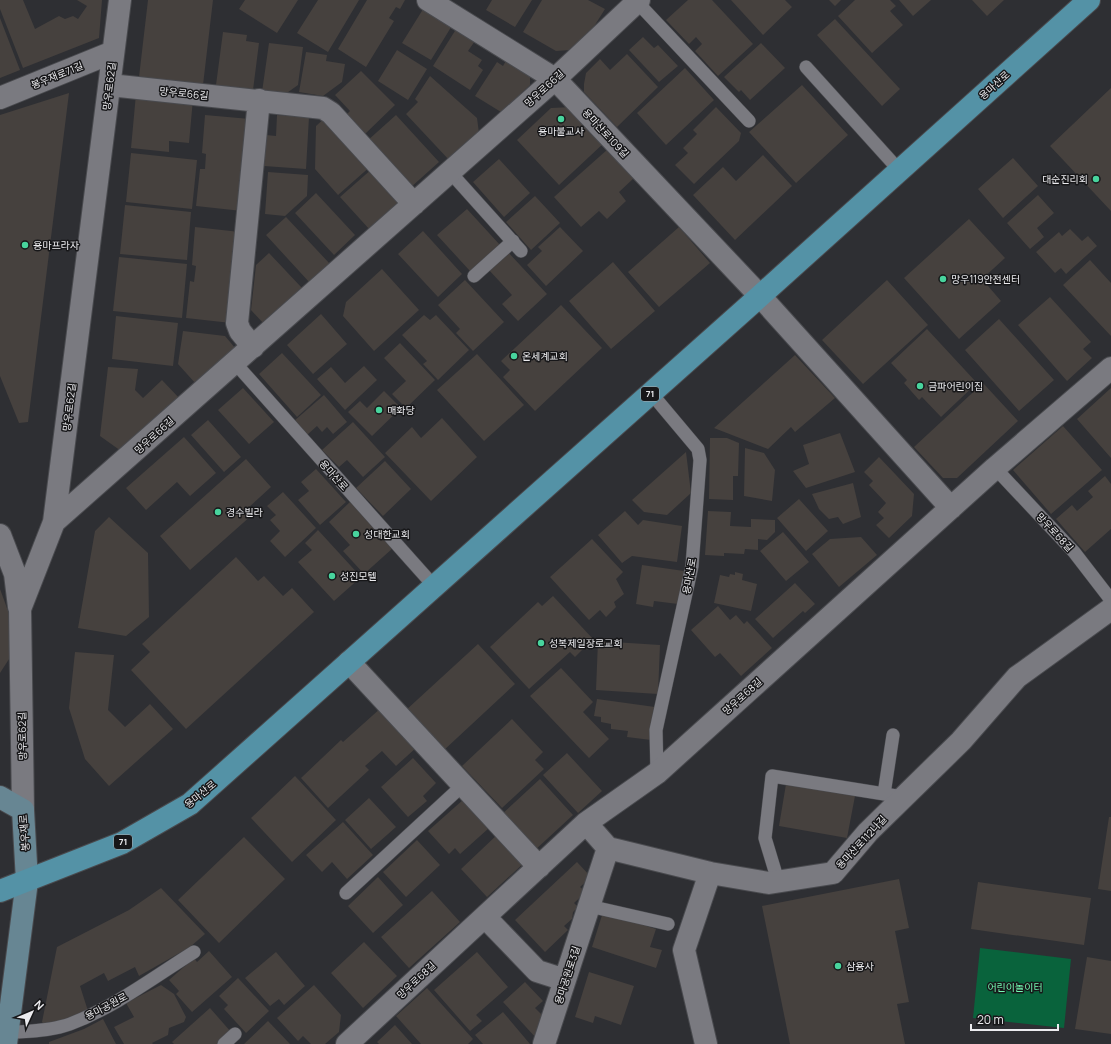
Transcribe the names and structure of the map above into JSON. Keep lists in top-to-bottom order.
{
  "streets": {
    "main road": ["용마산로", "71"],
    "street": [
      "봉우재로71길",
      "망우로62길",
      "망우로66길",
      "용마산로109길",
      "망우로68길",
      "봉우재로",
      "용마산로112나길",
      "용마공원로3길",
      "용마공원로"
    ]
  },
  "crossings": [
    ["봉우재로71길", "망우로62길"],
    ["용마산로", "망우로66길"],
    ["용마산로", "용마산로109길"],
    ["용마산로", "망우로68길"],
    ["용마산로", "봉우재로"],
    ["용마산로", "용마공원로"],
    ["망우로62길", "망우로66길"],
    ["망우로62길", "봉우재로"],
    ["망우로66길", "용마산로109길"],
    ["봉우재로", "용마공원로"]
  ],
  "parks": ["어린이놀이터"],
  "places": [
    "용마불교사",
    "대순진리회",
    "용마프라자",
    "망우119안전센터",
    "온세계교회",
    "금파어린이집",
    "매화당",
    "경수빌라",
    "성대한교회",
    "성진모텔",
    "성복제일장로교회",
    "삼용사"
  ],
  "scale_bar": "20 m",
  "north": "top right"
}
